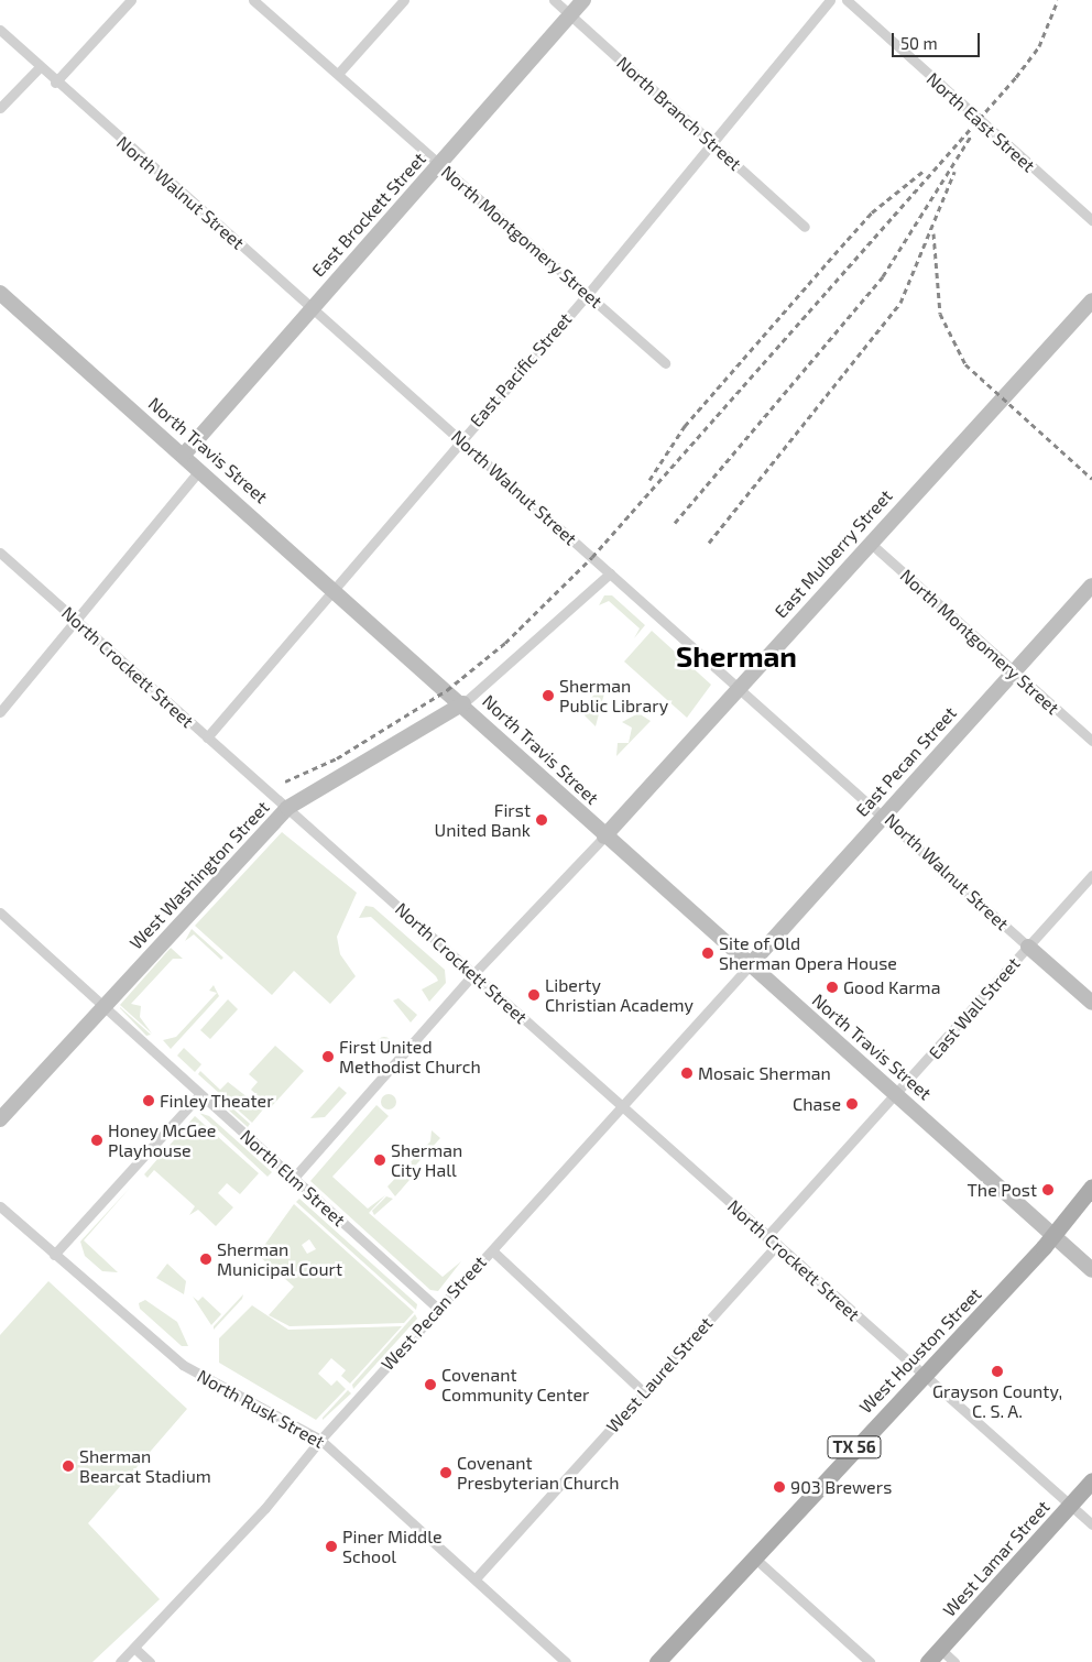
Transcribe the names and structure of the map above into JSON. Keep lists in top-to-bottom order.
{
  "streets": {
    "main road": ["West Houston Street", "TX 56", "West Lamar Street"],
    "street": [
      "North Branch Street",
      "North East Street",
      "North Walnut Street",
      "East Brockett Street",
      "North Montgomery Street",
      "East Pacific Street",
      "North Travis Street",
      "East Mulberry Street",
      "North Crockett Street",
      "East Pecan Street",
      "West Washington Street",
      "East Wall Street",
      "North Elm Street",
      "West Pecan Street",
      "West Laurel Street",
      "North Rusk Street"
    ]
  },
  "crossings": [
    ["North Branch Street", "East Brockett Street"],
    ["North Branch Street", "East Pacific Street"],
    ["North Walnut Street", "East Brockett Street"],
    ["North Walnut Street", "East Pacific Street"],
    ["North Walnut Street", "East Mulberry Street"],
    ["North Walnut Street", "East Pecan Street"],
    ["North Walnut Street", "East Wall Street"],
    ["East Brockett Street", "North Montgomery Street"],
    ["East Brockett Street", "North Travis Street"],
    ["North Montgomery Street", "East Pacific Street"],
    ["North Montgomery Street", "East Mulberry Street"],
    ["North Montgomery Street", "East Pecan Street"],
    ["East Pacific Street", "North Travis Street"],
    ["East Pacific Street", "North Crockett Street"],
    ["North Travis Street", "East Mulberry Street"],
    ["North Travis Street", "East Pecan Street"],
    ["North Travis Street", "West Washington Street"],
    ["North Travis Street", "East Wall Street"],
    ["North Travis Street", "West Pecan Street"],
    ["North Travis Street", "West Houston Street"],
    ["North Travis Street", "TX 56"],
    ["North Crockett Street", "West Washington Street"],
    ["North Crockett Street", "East Wall Street"],
    ["North Crockett Street", "West Pecan Street"],
    ["North Crockett Street", "West Houston Street"],
    ["North Crockett Street", "West Laurel Street"],
    ["North Crockett Street", "West Lamar Street"],
    ["East Pecan Street", "West Pecan Street"],
    ["West Washington Street", "North Elm Street"],
    ["North Elm Street", "West Pecan Street"],
    ["West Pecan Street", "North Rusk Street"],
    ["West Houston Street", "TX 56"],
    ["West Laurel Street", "North Rusk Street"]
  ],
  "districts": ["Sherman"],
  "places": [
    "Sherman Public Library",
    "First United Bank",
    "Site of Old Sherman Opera House",
    "Good Karma",
    "Liberty Christian Academy",
    "First United Methodist Church",
    "Mosaic Sherman",
    "Finley Theater",
    "Chase",
    "Honey McGee Playhouse",
    "Sherman City Hall",
    "The Post",
    "Sherman Municipal Court",
    "Grayson County, C. S. A.",
    "Covenant Community Center",
    "Sherman Bearcat Stadium",
    "Covenant Presbyterian Church",
    "903 Brewers",
    "Piner Middle School"
  ],
  "scale_bar": "50 m"
}
